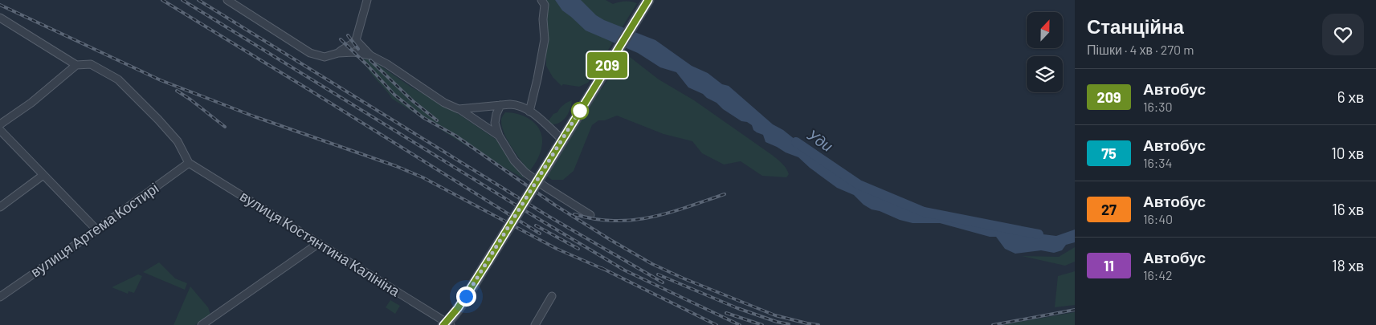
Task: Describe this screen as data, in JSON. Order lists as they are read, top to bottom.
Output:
{
  "streets": {
    "street": ["вулиця Артема Костирі", "вулиця Костянтина Калініна"]
  },
  "crossings": [
    ["вулиця Артема Костирі", "вулиця Костянтина Калініна"]
  ],
  "water": ["Уди"],
  "lines": ["bus line 209"],
  "north": "top",
  "page": {
    "on_map": "209",
    "heading": ["Станційна", "Пішки · 4 хв · 270 m"],
    "list": [
      {
        "mark": "209",
        "name": "Автобус",
        "note": "16:30",
        "value": "6 хв"
      },
      {
        "mark": "75",
        "name": "Автобус",
        "note": "16:34",
        "value": "10 хв"
      },
      {
        "mark": "27",
        "name": "Автобус",
        "note": "16:40",
        "value": "16 хв"
      },
      {
        "mark": "11",
        "name": "Автобус",
        "note": "16:42",
        "value": "18 хв"
      }
    ]
  }
}
